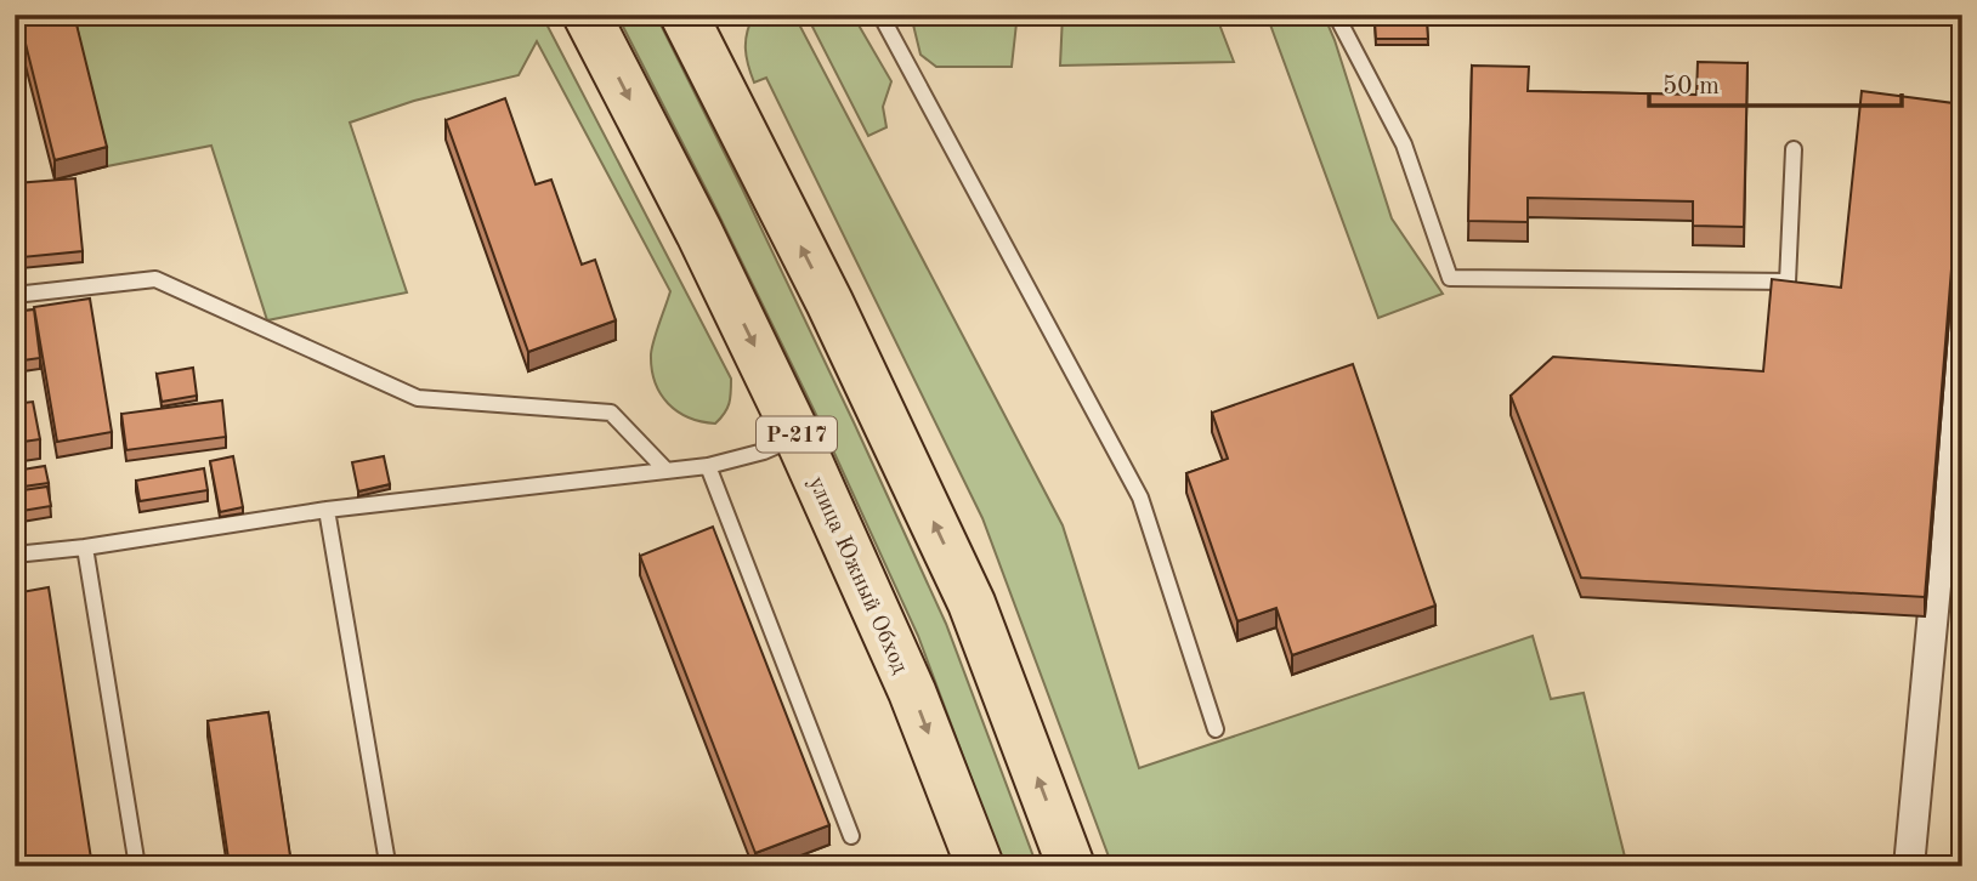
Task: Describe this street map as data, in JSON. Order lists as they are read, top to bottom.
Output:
{
  "streets": {
    "main road": ["Р-217", "улица Южный Обход"]
  },
  "scale_bar": "50 m"
}
